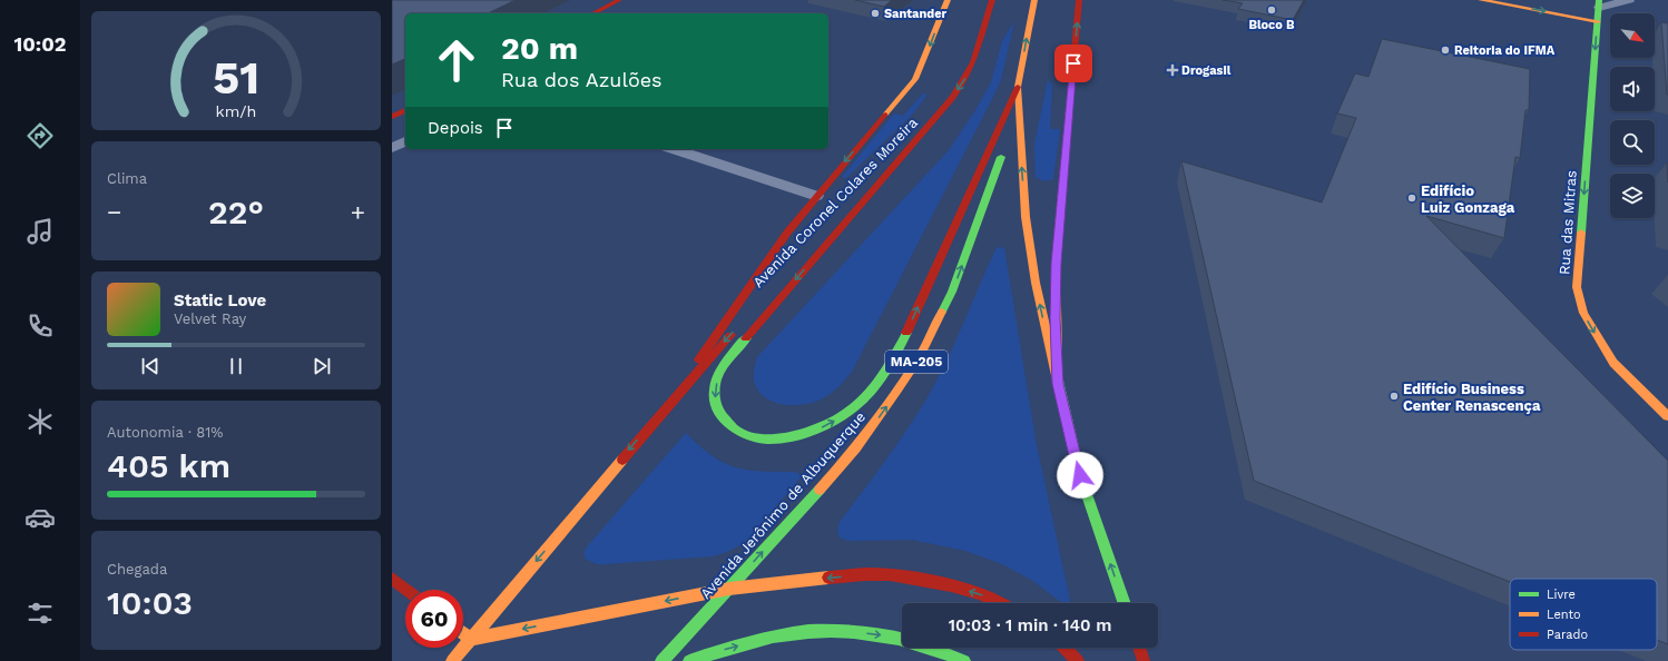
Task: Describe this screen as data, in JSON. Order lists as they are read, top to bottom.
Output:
{
  "streets": {
    "main road": [
      "Avenida Coronel Colares Moreira",
      "Rua das Mitras",
      "MA-205",
      "Avenida Jerônimo de Albuquerque"
    ]
  },
  "one_way": ["Rua das Mitras", "Avenida Jerônimo de Albuquerque"],
  "places": {
    "other": [
      "Bloco B",
      "Santander",
      "Reitoria do IFMA",
      "Edifício Luiz Gonzaga",
      "Edifício Business Center Renascença"
    ],
    "health": ["Drogasil"]
  },
  "legend": ["Livre", "Lento", "Parado"],
  "north": "bottom right",
  "page": {
    "tabs": "10:02",
    "turn": ["20 m", "Rua dos Azulões"],
    "then": "Depois",
    "tile": [
      "Clima",
      ["Autonomia · 81%", "405 km"],
      ["Chegada", "10:03"]
    ],
    "heat": ["−", "22°", "+"],
    "song": ["Static Love", "Velvet Ray"],
    "limit": "60",
    "trip": "10:03 · 1 min · 140 m",
    "gauge": ["51", "km/h"]
  }
}
